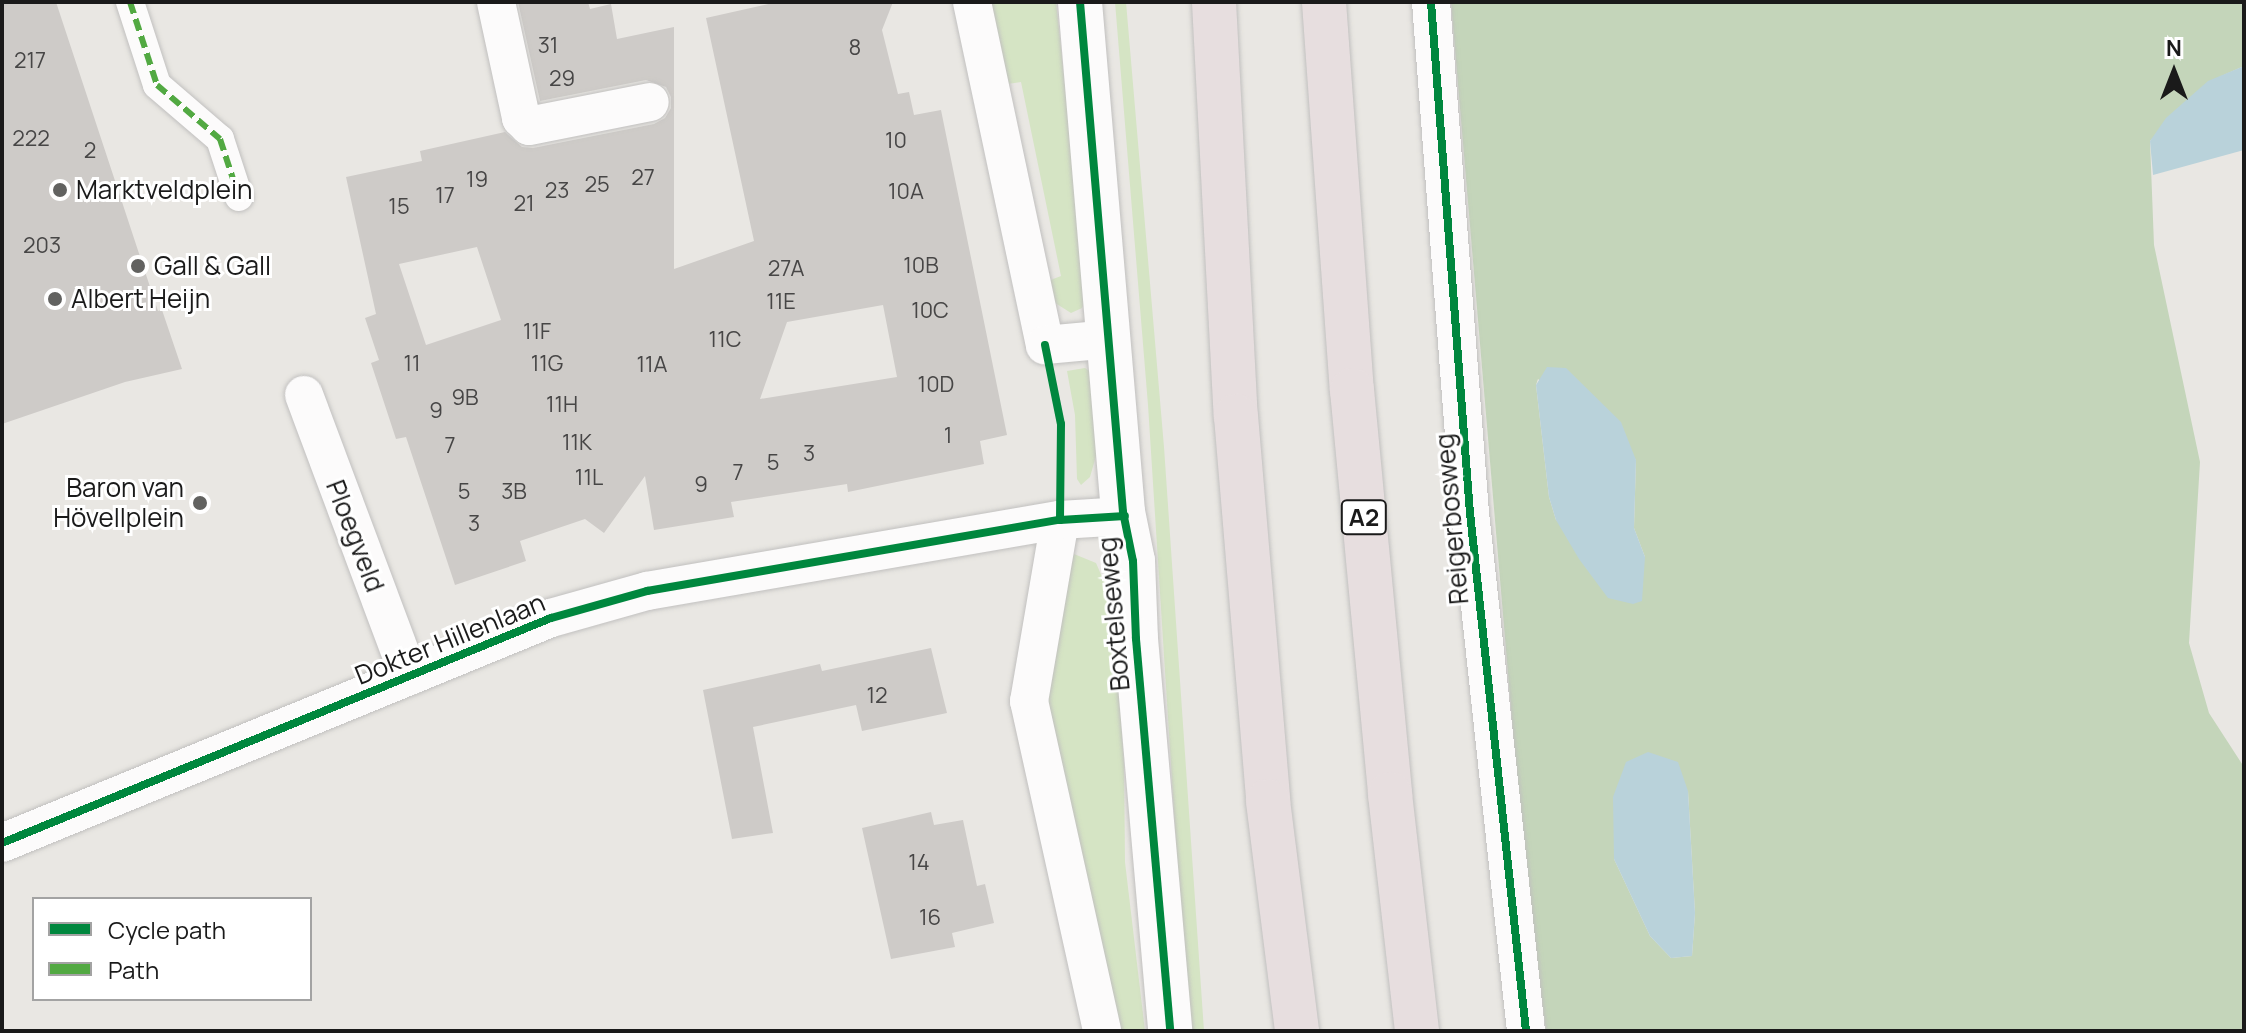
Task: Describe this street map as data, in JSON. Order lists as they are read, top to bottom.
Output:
{
  "streets": {
    "highway": ["A2"],
    "street": [
      "Reigerbosweg",
      "Ploegveld",
      "Boxtelseweg",
      "Dokter Hillenlaan"
    ]
  },
  "crossings": [
    ["Ploegveld", "Dokter Hillenlaan"],
    ["Boxtelseweg", "Dokter Hillenlaan"]
  ],
  "places": [
    "Marktveldplein",
    "Gall & Gall",
    "Albert Heijn",
    "Baron van Hövellplein"
  ],
  "house_numbers": [
    "31",
    "8",
    "217",
    "29",
    "222",
    "10",
    "2",
    "27",
    "19",
    "25",
    "23",
    "10A",
    "17",
    "21",
    "15",
    "203",
    "10B",
    "27A",
    "11E",
    "10C",
    "11F",
    "11C",
    "11",
    "11G",
    "11A",
    "10D",
    "9B",
    "11H",
    "9",
    "1",
    "11K",
    "7",
    "3",
    "5",
    "7",
    "11L",
    "9",
    "5",
    "3B",
    "3",
    "12",
    "14",
    "16"
  ],
  "legend": ["Cycle path", "Path"],
  "north": "top"
}
